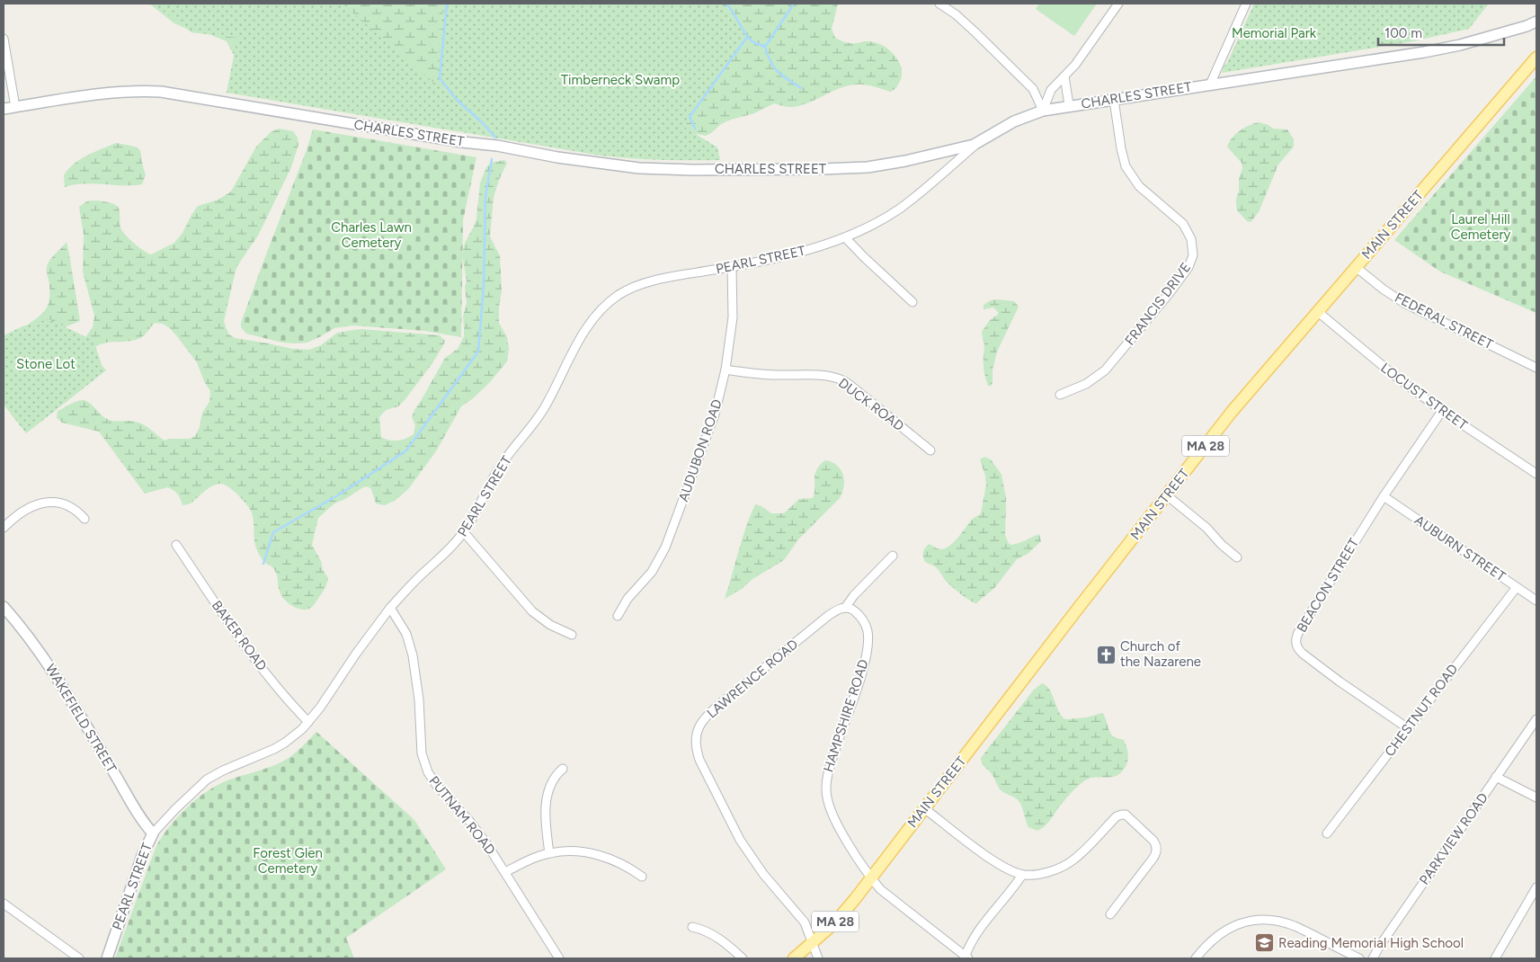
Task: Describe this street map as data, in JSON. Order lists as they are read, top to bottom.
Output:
{
  "streets": {
    "main road": ["MAIN STREET", "MA 28"],
    "street": [
      "CHARLES STREET",
      "PEARL STREET",
      "FRANCIS DRIVE",
      "FEDERAL STREET",
      "LOCUST STREET",
      "DUCK ROAD",
      "AUDUBON ROAD",
      "AUBURN STREET",
      "BEACON STREET",
      "BAKER ROAD",
      "LAWRENCE ROAD",
      "CHESTNUT ROAD",
      "HAMPSHIRE ROAD",
      "WAKEFIELD STREET",
      "PUTNAM ROAD",
      "PARKVIEW ROAD"
    ]
  },
  "crossings": [
    ["CHARLES STREET", "PEARL STREET"],
    ["CHARLES STREET", "FRANCIS DRIVE"],
    ["MAIN STREET", "FEDERAL STREET"],
    ["MAIN STREET", "LOCUST STREET"],
    ["MAIN STREET", "LAWRENCE ROAD"],
    ["MAIN STREET", "HAMPSHIRE ROAD"],
    ["PEARL STREET", "AUDUBON ROAD"],
    ["PEARL STREET", "BAKER ROAD"],
    ["PEARL STREET", "WAKEFIELD STREET"],
    ["PEARL STREET", "PUTNAM ROAD"],
    ["LOCUST STREET", "BEACON STREET"],
    ["DUCK ROAD", "AUDUBON ROAD"],
    ["AUBURN STREET", "BEACON STREET"],
    ["AUBURN STREET", "CHESTNUT ROAD"],
    ["BEACON STREET", "CHESTNUT ROAD"],
    ["LAWRENCE ROAD", "HAMPSHIRE ROAD"]
  ],
  "parks": [
    "Memorial Park",
    "Timberneck Swamp",
    "Laurel Hill Cemetery",
    "Charles Lawn Cemetery",
    "Stone Lot",
    "Forest Glen Cemetery"
  ],
  "places": {
    "church": ["Church of the Nazarene"],
    "school or university": ["Reading Memorial High School"]
  },
  "scale_bar": "100 m"
}
